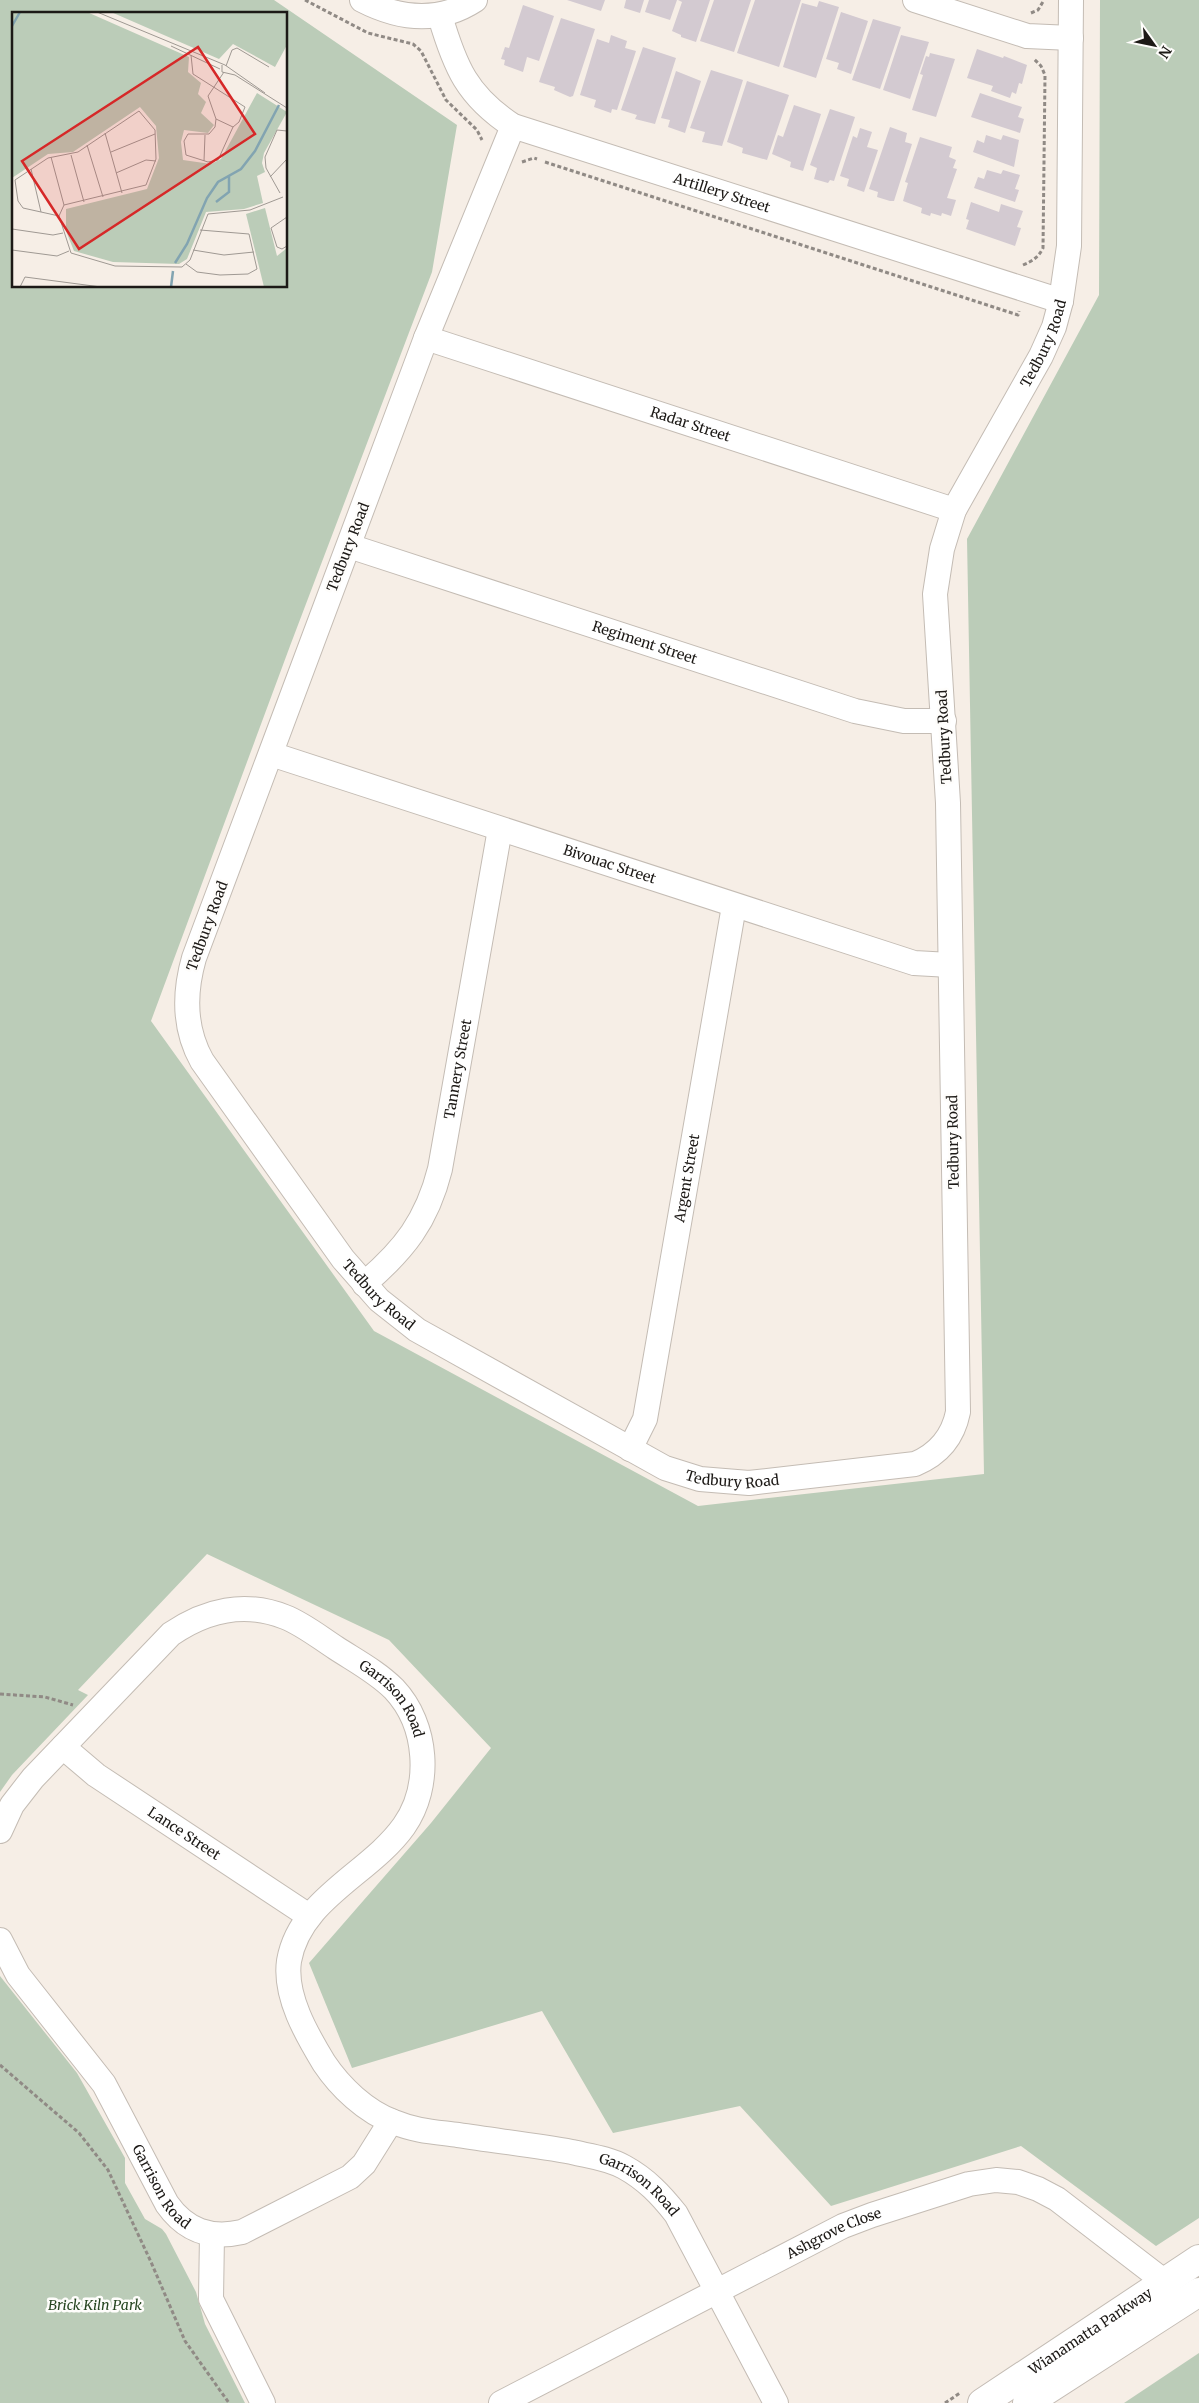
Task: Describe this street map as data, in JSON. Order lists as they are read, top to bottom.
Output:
{
  "streets": {
    "street": [
      "Artillery Street",
      "Tedbury Road",
      "Radar Street",
      "Regiment Street",
      "Bivouac Street",
      "Tannery Street",
      "Argent Street",
      "Garrison Road",
      "Lance Street",
      "Ashgrove Close",
      "Wianamatta Parkway"
    ]
  },
  "crossings": [
    ["Artillery Street", "Tedbury Road"],
    ["Tedbury Road", "Radar Street"],
    ["Tedbury Road", "Regiment Street"],
    ["Tedbury Road", "Bivouac Street"],
    ["Tedbury Road", "Tannery Street"],
    ["Tedbury Road", "Argent Street"],
    ["Bivouac Street", "Tannery Street"],
    ["Bivouac Street", "Argent Street"],
    ["Garrison Road", "Lance Street"],
    ["Garrison Road", "Ashgrove Close"],
    ["Ashgrove Close", "Wianamatta Parkway"]
  ],
  "parks": ["Brick Kiln Park"],
  "north": "bottom right"
}
